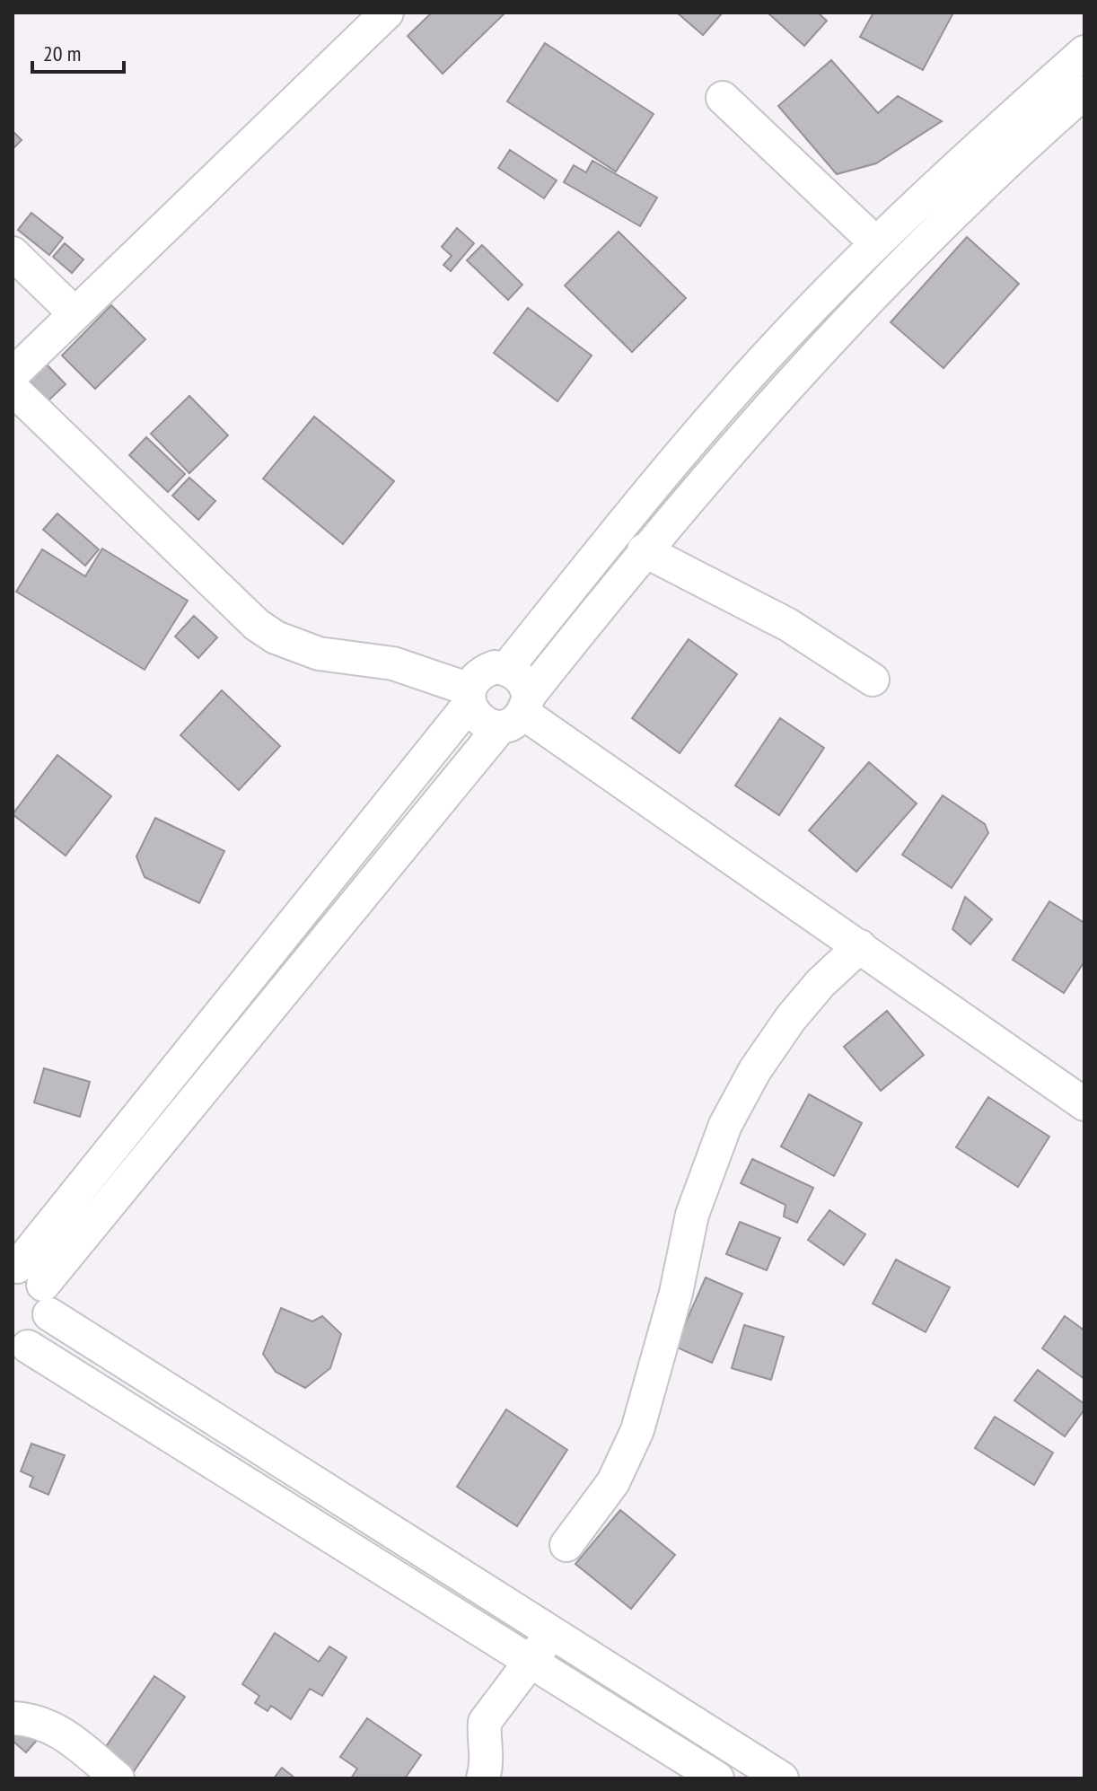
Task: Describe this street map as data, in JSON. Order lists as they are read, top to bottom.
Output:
{
  "scale_bar": "20 m"
}
